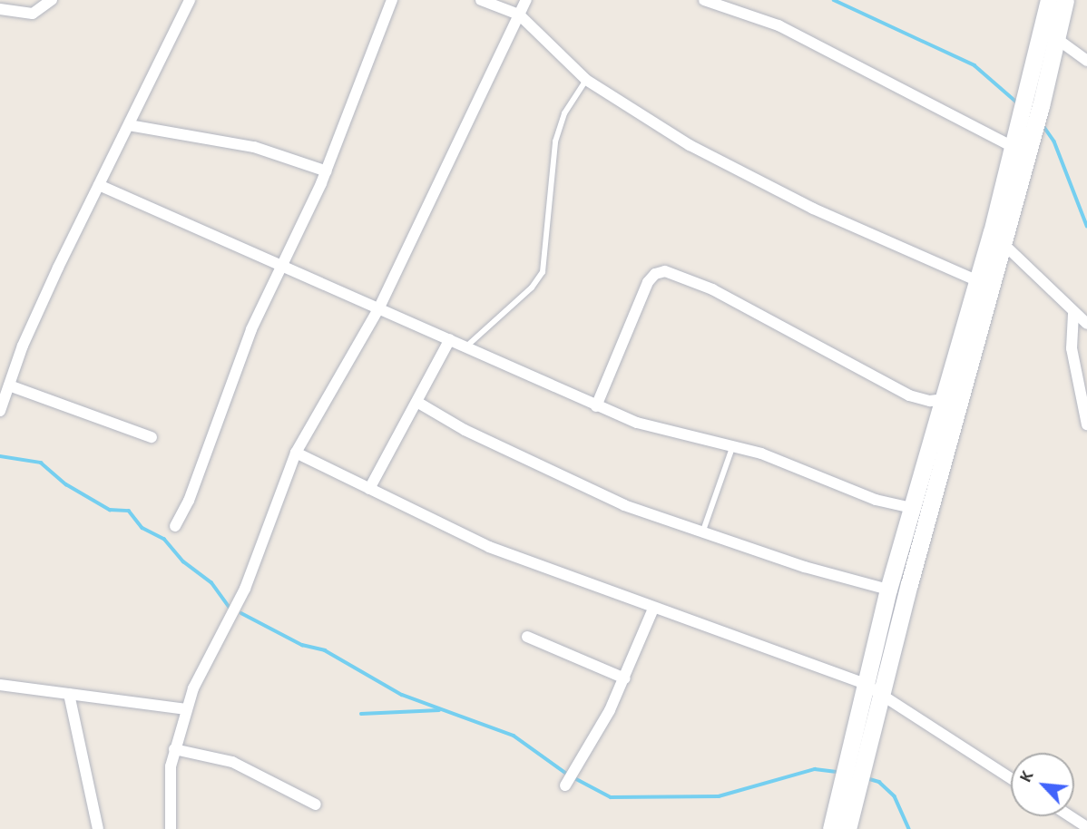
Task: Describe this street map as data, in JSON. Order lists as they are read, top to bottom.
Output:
{
  "north": "top left"
}
